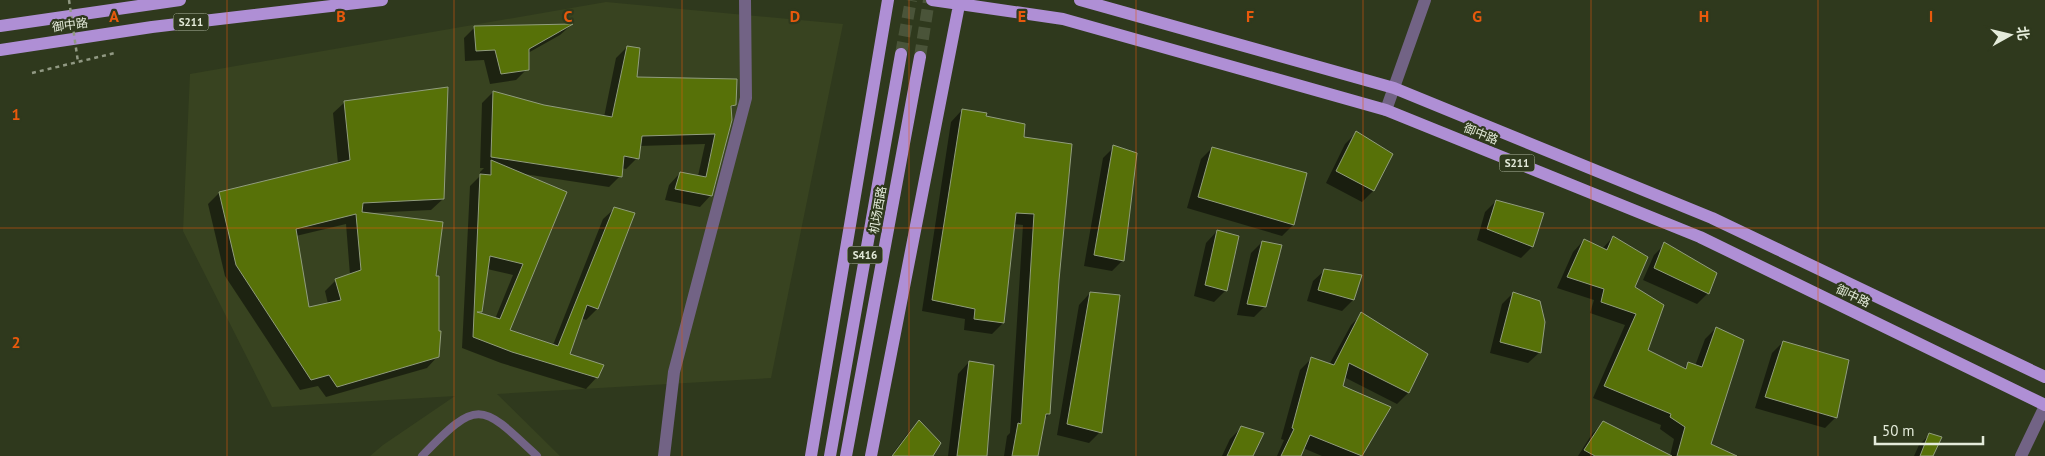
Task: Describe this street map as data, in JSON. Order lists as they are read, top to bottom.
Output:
{
  "streets": {
    "main road": [
      "S211",
      "御中路",
      "机场西路",
      "S416"
    ]
  },
  "scale_bar": "50 m",
  "north": "right",
  "grid": {
    "columns": [
      "A",
      "B",
      "C",
      "D",
      "E",
      "F",
      "G",
      "H",
      "I"
    ],
    "rows": ["1", "2"]
  }
}
